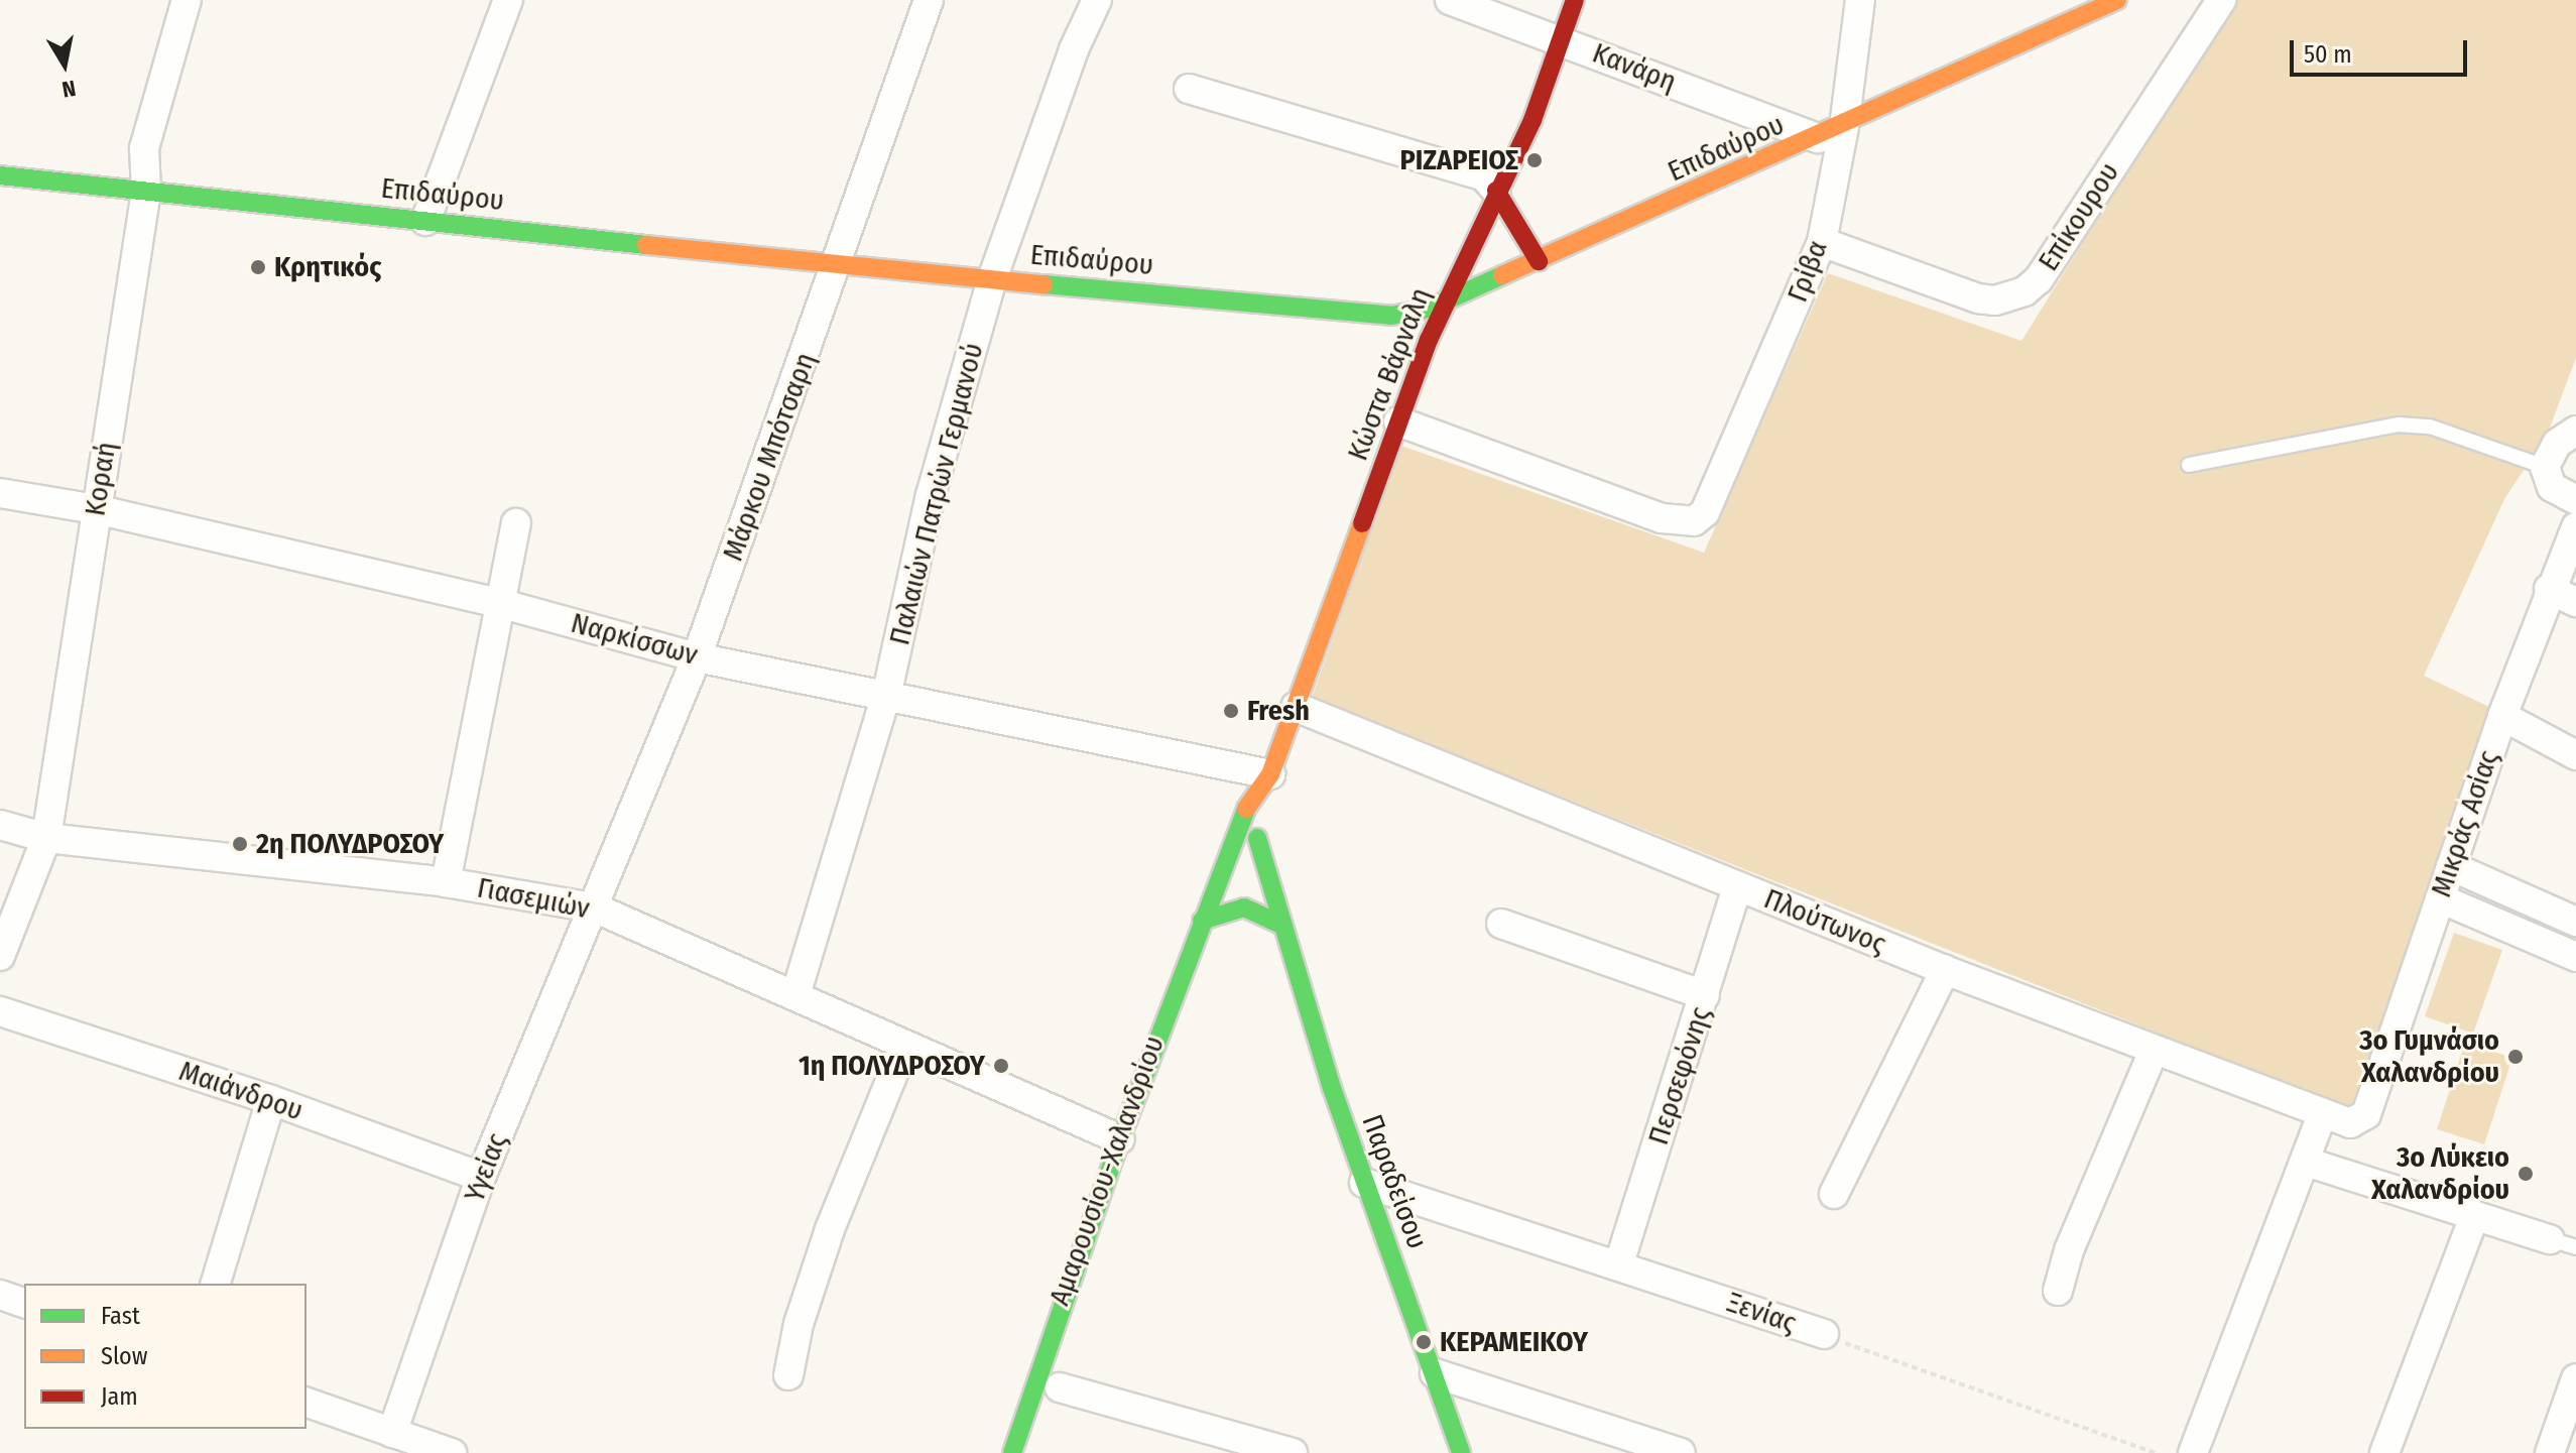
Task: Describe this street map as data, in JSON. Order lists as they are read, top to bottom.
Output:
{
  "streets": {
    "street": [
      "Κανάρη",
      "Επιδαύρου",
      "Επίκουρου",
      "Γρίβα",
      "Κώστα Βάρναλη",
      "Μάρκου Μπότσαρη",
      "Κοραή",
      "Παλαιών Πατρών Γερμανού",
      "Ναρκίσσων",
      "Μικράς Ασίας",
      "Γιασεμιών",
      "Πλούτωνος",
      "Περσεφόνης",
      "Μαιάνδρου",
      "Υγείας",
      "Αμαρουσίου-Χαλανδρίου",
      "Παραδείσου",
      "Ξενίας"
    ]
  },
  "crossings": [
    ["Κανάρη", "Επιδαύρου"],
    ["Κανάρη", "Κώστα Βάρναλη"],
    ["Επιδαύρου", "Γρίβα"],
    ["Επιδαύρου", "Κώστα Βάρναλη"],
    ["Επιδαύρου", "Μάρκου Μπότσαρη"],
    ["Επιδαύρου", "Κοραή"],
    ["Επιδαύρου", "Παλαιών Πατρών Γερμανού"],
    ["Επίκουρου", "Γρίβα"],
    ["Γρίβα", "Κώστα Βάρναλη"],
    ["Κώστα Βάρναλη", "Ναρκίσσων"],
    ["Κώστα Βάρναλη", "Πλούτωνος"],
    ["Κώστα Βάρναλη", "Αμαρουσίου-Χαλανδρίου"],
    ["Κώστα Βάρναλη", "Παραδείσου"],
    ["Μάρκου Μπότσαρη", "Ναρκίσσων"],
    ["Μάρκου Μπότσαρη", "Γιασεμιών"],
    ["Μάρκου Μπότσαρη", "Υγείας"],
    ["Κοραή", "Ναρκίσσων"],
    ["Κοραή", "Γιασεμιών"],
    ["Παλαιών Πατρών Γερμανού", "Ναρκίσσων"],
    ["Παλαιών Πατρών Γερμανού", "Γιασεμιών"],
    ["Μικράς Ασίας", "Πλούτωνος"],
    ["Γιασεμιών", "Υγείας"],
    ["Γιασεμιών", "Αμαρουσίου-Χαλανδρίου"],
    ["Πλούτωνος", "Περσεφόνης"],
    ["Περσεφόνης", "Ξενίας"],
    ["Μαιάνδρου", "Υγείας"],
    ["Παραδείσου", "Ξενίας"]
  ],
  "places": [
    "ΡΙΖΑΡΕΙΟΣ",
    "Κρητικός",
    "Fresh",
    "2η ΠΟΛΥΔΡΟΣΟΥ",
    "3ο Γυμνάσιο Χαλανδρίου",
    "1η ΠΟΛΥΔΡΟΣΟΥ",
    "3ο Λύκειο Χαλανδρίου",
    "ΚΕΡΑΜΕΙΚΟΥ"
  ],
  "legend": ["Fast", "Slow", "Jam"],
  "scale_bar": "50 m",
  "north": "bottom"
}
